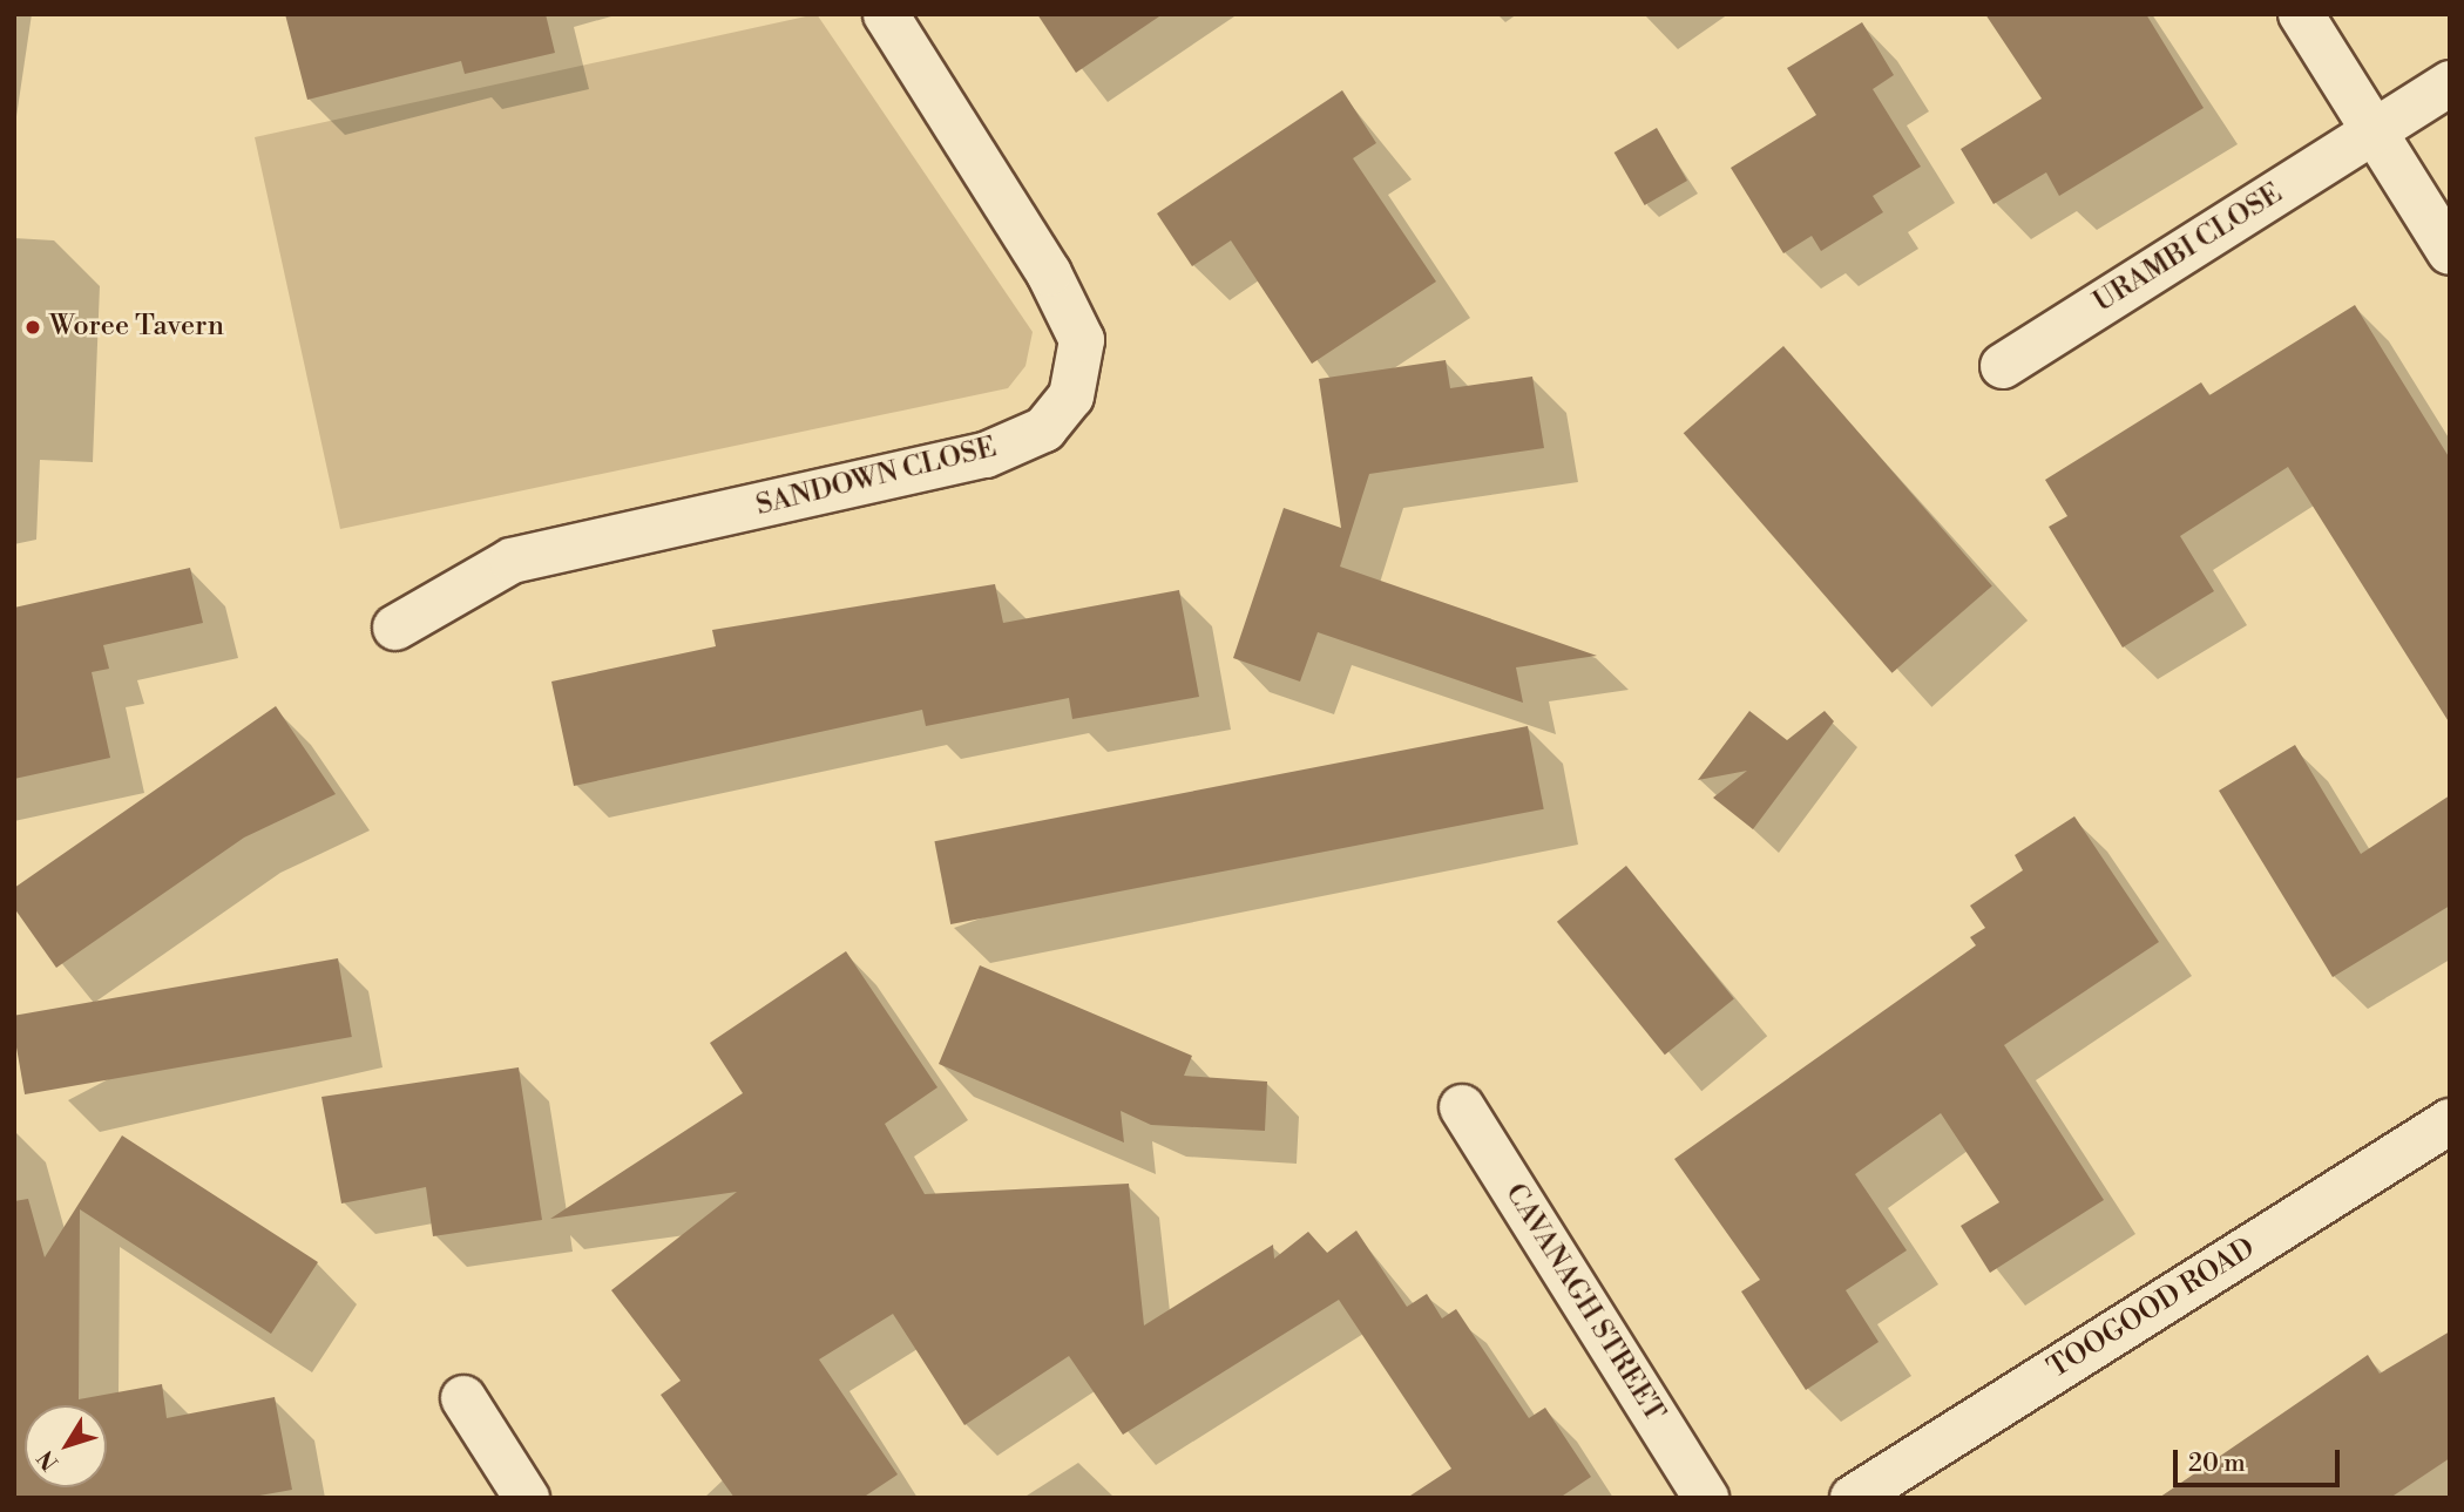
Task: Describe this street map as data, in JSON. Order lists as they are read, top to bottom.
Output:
{
  "streets": {
    "street": [
      "URAMBI CLOSE",
      "SANDOWN CLOSE",
      "CAVANAGH STREET",
      "TOOGOOD ROAD"
    ]
  },
  "places": ["Woree Tavern"],
  "scale_bar": "20 m",
  "north": "bottom left"
}
